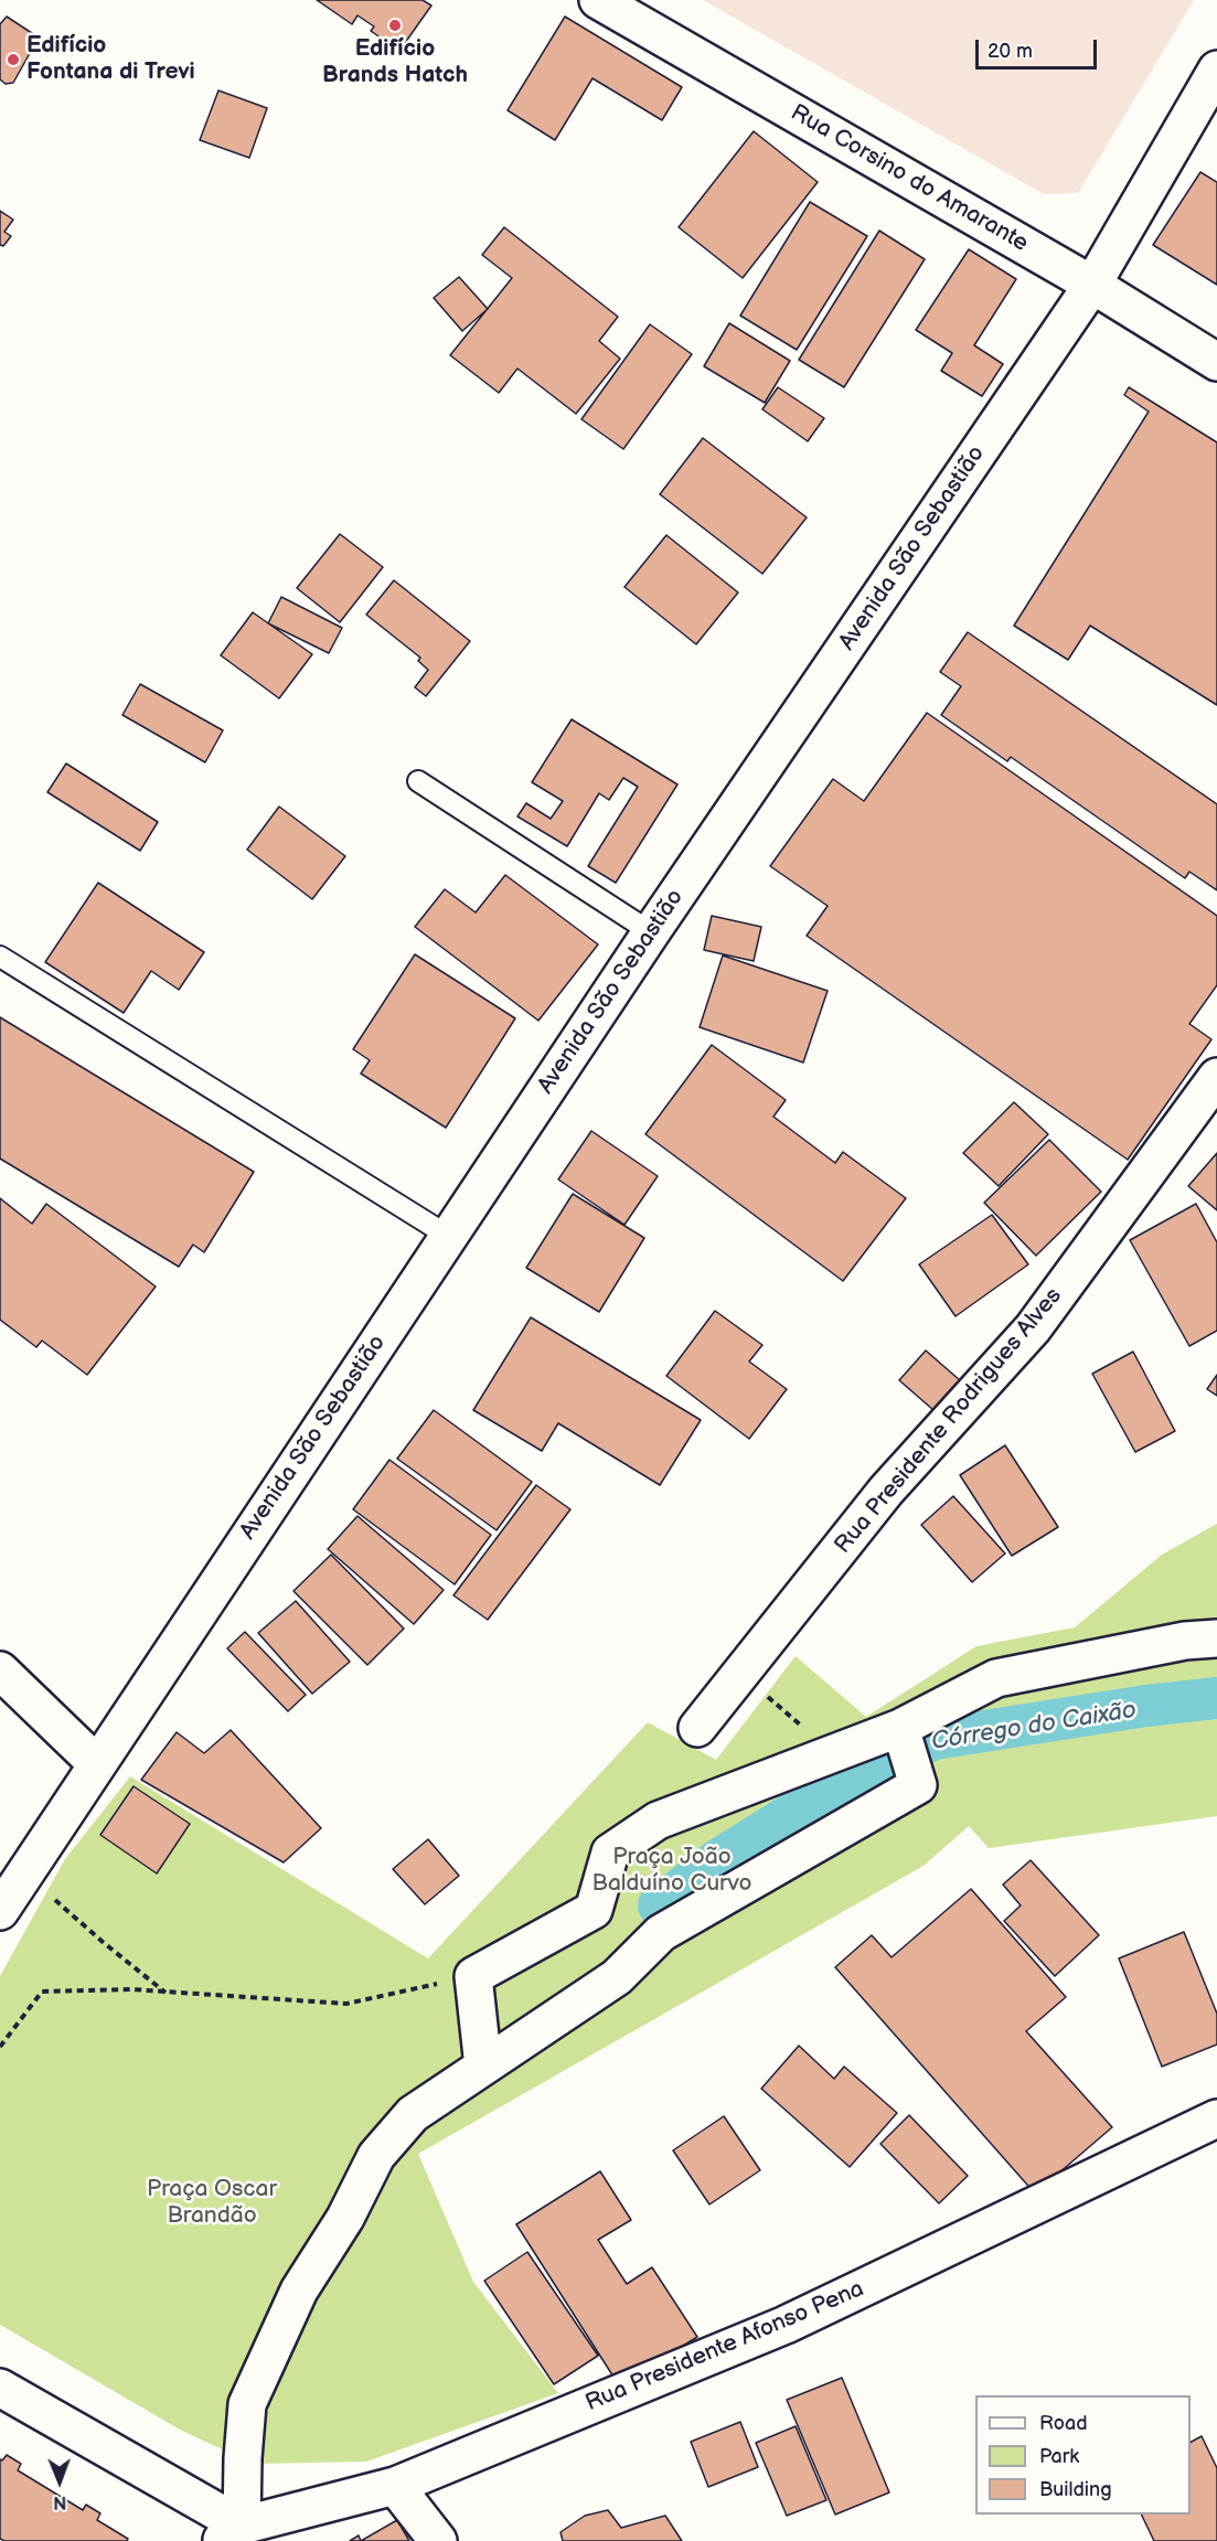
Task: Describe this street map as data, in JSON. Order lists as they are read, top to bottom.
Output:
{
  "streets": {
    "street": [
      "Rua Corsino do Amarante",
      "Avenida São Sebastião",
      "Rua Presidente Rodrigues Alves",
      "Rua Presidente Afonso Pena"
    ]
  },
  "crossings": [
    ["Rua Corsino do Amarante", "Avenida São Sebastião"]
  ],
  "water": ["Córrego do Caixão"],
  "parks": ["Praça João Balduíno Curvo", "Praça Oscar Brandão"],
  "places": ["Edifício Brands Hatch", "Edifício Fontana di Trevi"],
  "legend": ["Road", "Park", "Building"],
  "scale_bar": "20 m",
  "north": "bottom"
}
